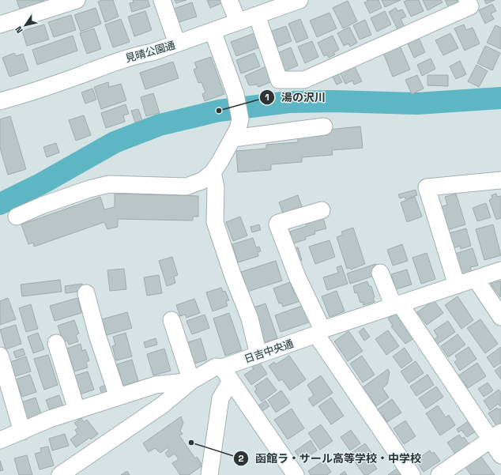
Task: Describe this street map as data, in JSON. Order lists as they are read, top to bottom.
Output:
{
  "streets": {
    "street": ["見晴公園通", "日吉中央通"]
  },
  "places": ["湯の沢川", "函館ラ・サール高等学校・中学校"],
  "north": "bottom left"
}
